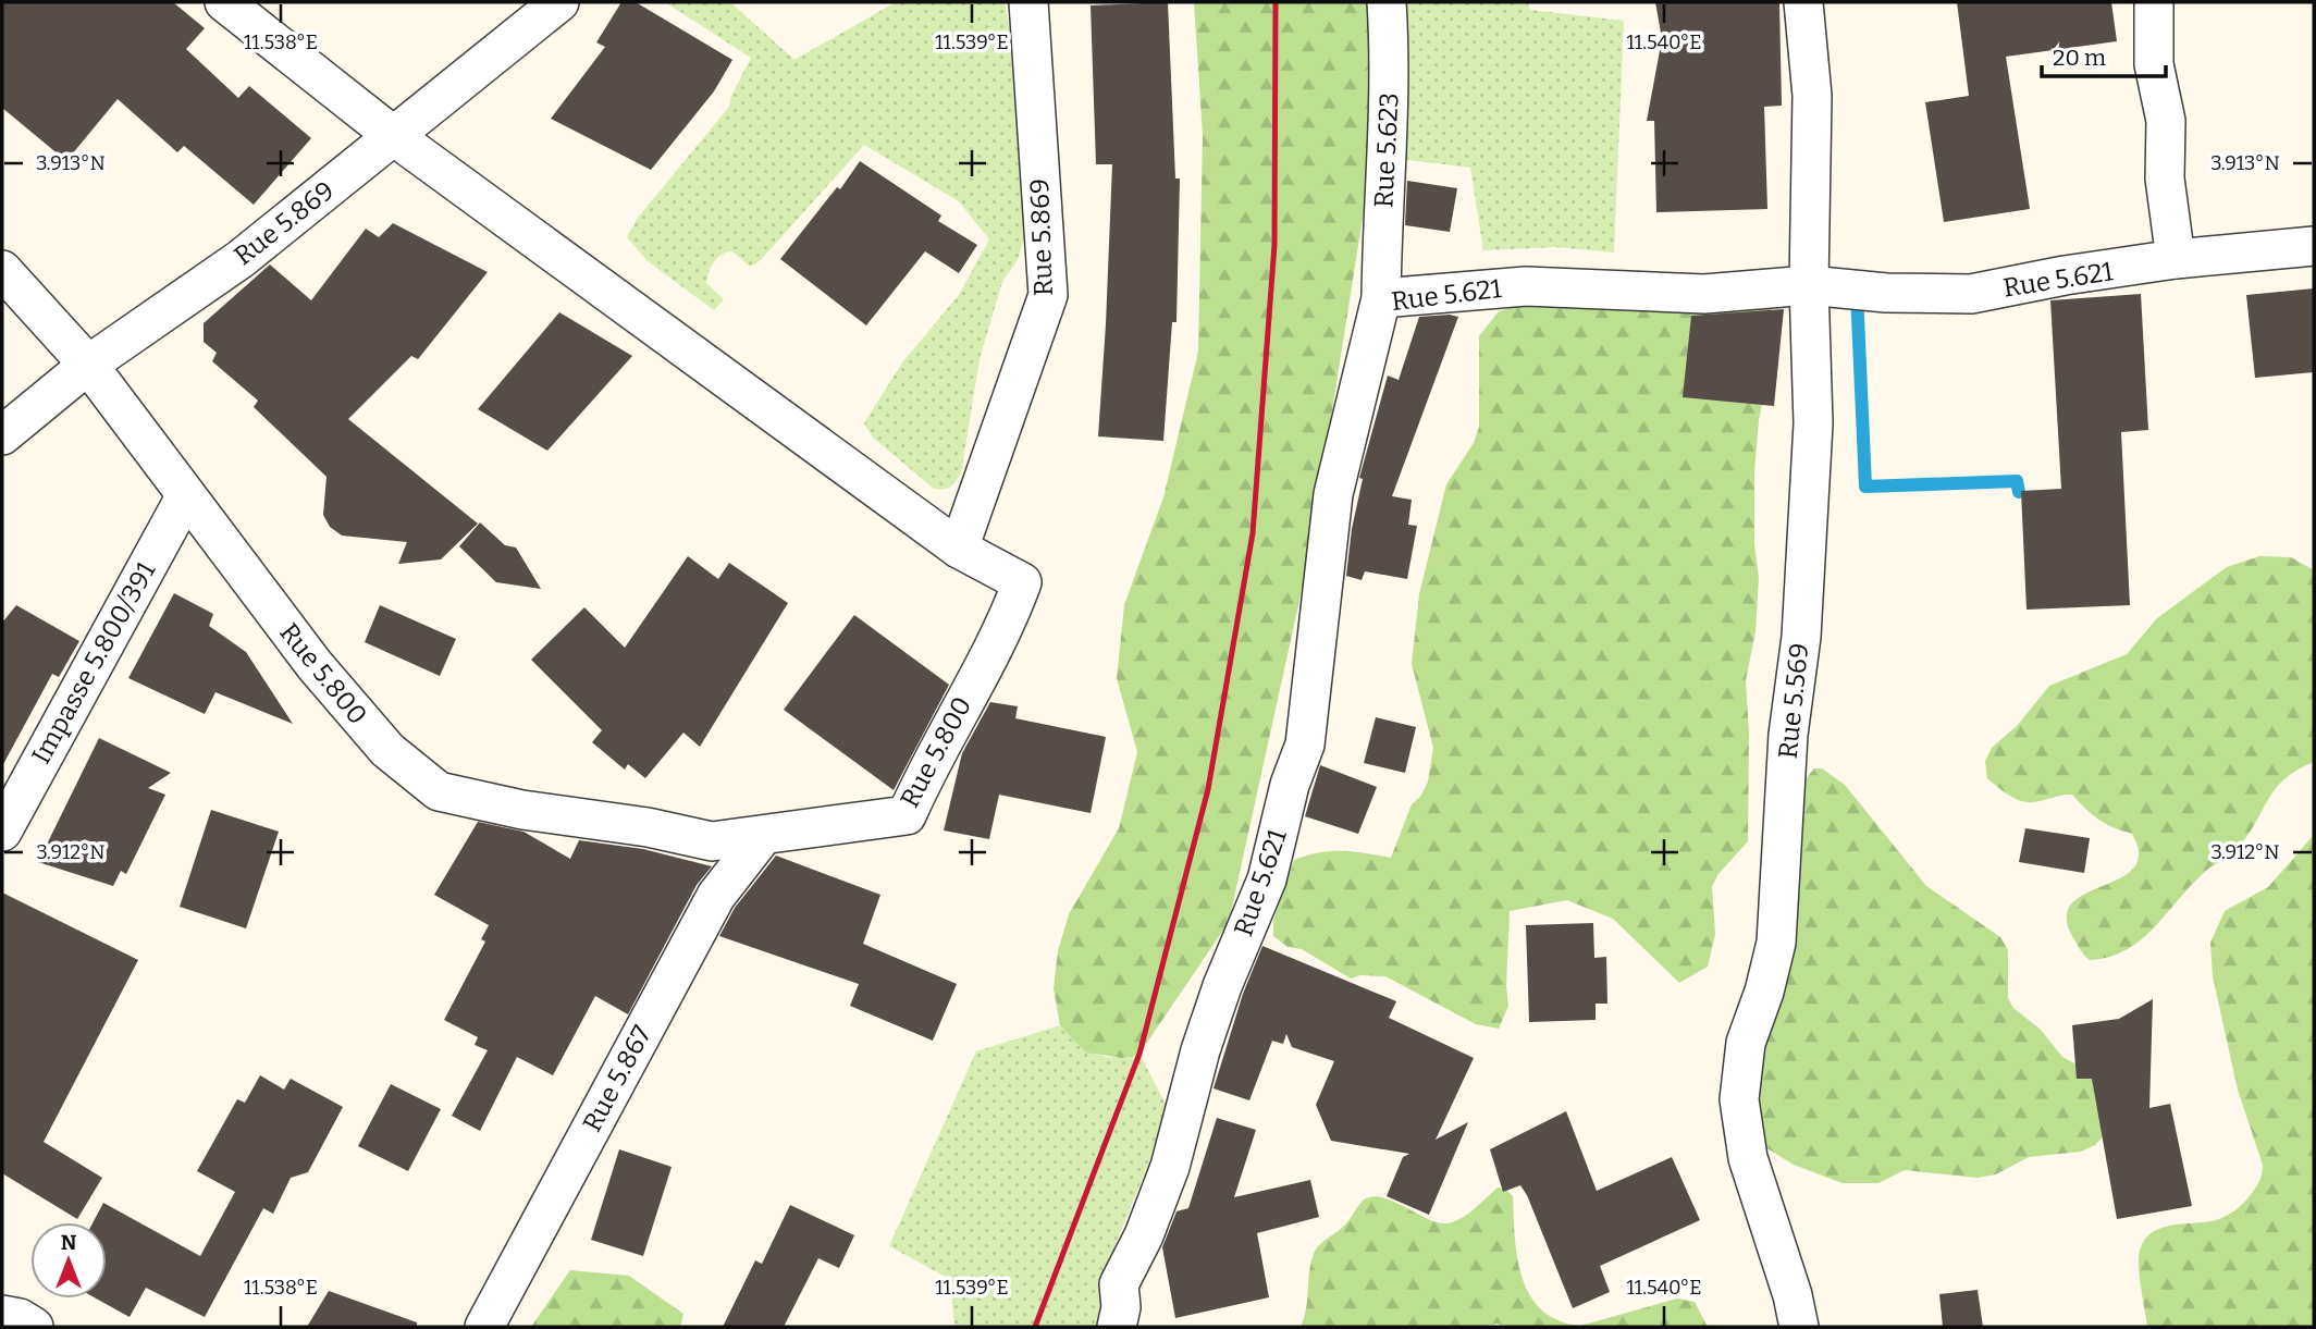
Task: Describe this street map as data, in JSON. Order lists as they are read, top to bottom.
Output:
{
  "streets": {
    "street": [
      "Rue 5.623",
      "Rue 5.869",
      "Rue 5.621",
      "Impasse 5.800/391",
      "Rue 5.800",
      "Rue 5.569",
      "Rue 5.867"
    ]
  },
  "crossings": [
    ["Rue 5.623", "Rue 5.621"],
    ["Rue 5.869", "Rue 5.800"],
    ["Rue 5.621", "Rue 5.569"],
    ["Impasse 5.800/391", "Rue 5.800"],
    ["Rue 5.800", "Rue 5.867"]
  ],
  "scale_bar": "20 m",
  "north": "top",
  "coordinates": [
    "11.538°E",
    "11.539°E",
    "11.540°E",
    "3.913°N",
    "3.912°N"
  ]
}
